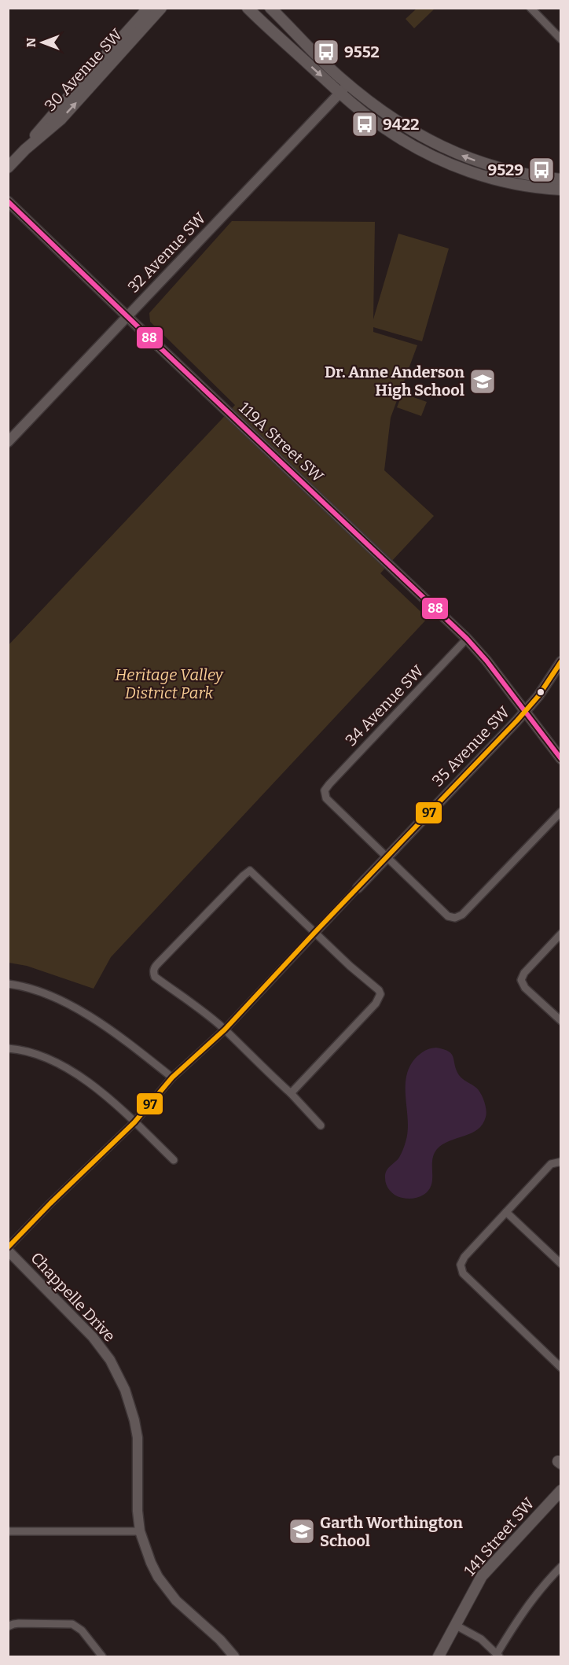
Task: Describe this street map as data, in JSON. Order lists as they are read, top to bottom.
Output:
{
  "streets": {
    "main road": ["30 Avenue SW", "141 Street SW"],
    "street": [
      "32 Avenue SW",
      "119A Street SW",
      "34 Avenue SW",
      "35 Avenue SW",
      "Chappelle Drive"
    ]
  },
  "crossings": [
    ["32 Avenue SW", "119A Street SW"],
    ["119A Street SW", "34 Avenue SW"],
    ["119A Street SW", "35 Avenue SW"],
    ["34 Avenue SW", "35 Avenue SW"]
  ],
  "parks": ["Heritage Valley District Park"],
  "places": {
    "bus stop": ["9552", "9422", "9529"],
    "school or university": ["Dr. Anne Anderson High School", "Garth Worthington School"]
  },
  "lines": ["transit line 88", "transit line 97"],
  "north": "left"
}
